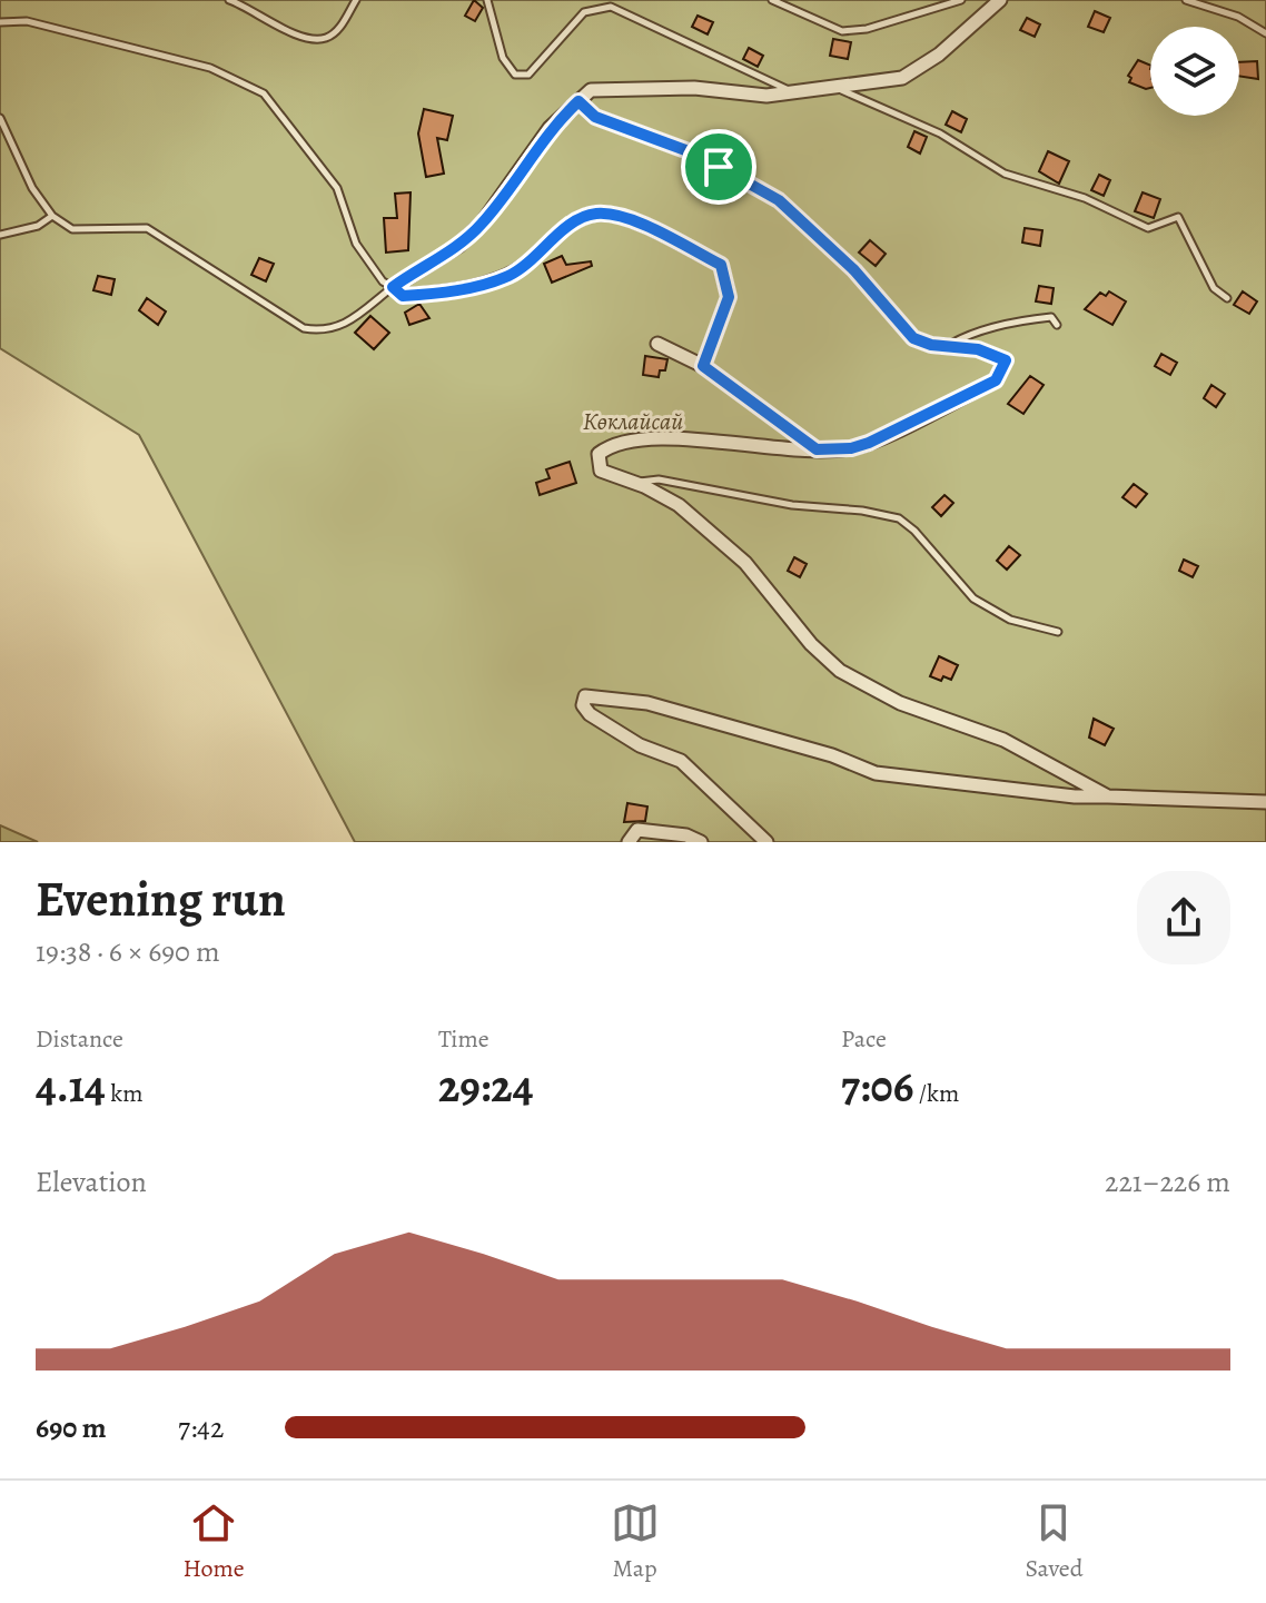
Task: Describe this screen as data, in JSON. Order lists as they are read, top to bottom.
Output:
{
  "parks": ["Көклайсай"],
  "page": {
    "heading": ["Evening run", "19:38 · 6 × 690 m"],
    "stats": [
      ["Distance", "4.14 km"],
      ["Time", "29:24"],
      ["Pace", "7:06 /km"]
    ],
    "chart": ["Elevation", "221–226 m"],
    "list": [
      {
        "name": "690 m",
        "note": "7:42"
      }
    ],
    "tabs": ["Home", "Map", "Saved"]
  }
}
